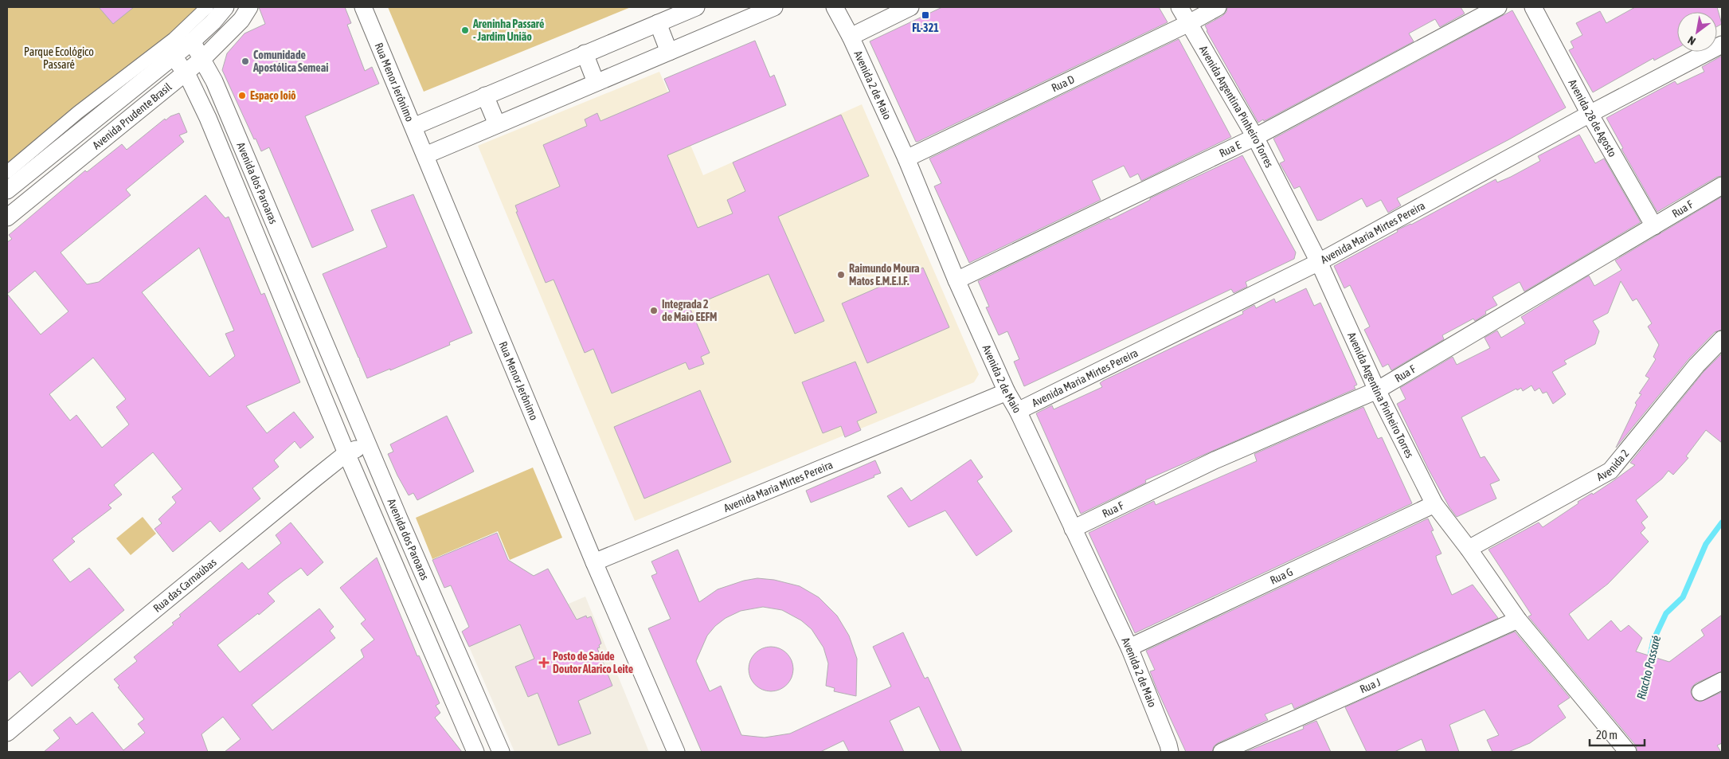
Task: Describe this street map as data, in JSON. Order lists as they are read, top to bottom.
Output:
{
  "streets": {
    "street": [
      "Rua Menor Jerônimo",
      "Rua D",
      "Avenida 2 de Maio",
      "Avenida Argentina Pinheiro Torres",
      "Avenida Prudente Brasil",
      "Avenida 28 de Agosto",
      "Rua E",
      "Avenida dos Paroaras",
      "Rua F",
      "Avenida Maria Mirtes Pereira",
      "Avenida 2",
      "Rua G",
      "Rua das Carnaúbas",
      "Rua J"
    ]
  },
  "crossings": [
    ["Rua Menor Jerônimo", "Avenida Maria Mirtes Pereira"],
    ["Rua D", "Avenida 2 de Maio"],
    ["Rua D", "Avenida Argentina Pinheiro Torres"],
    ["Avenida 2 de Maio", "Rua E"],
    ["Avenida 2 de Maio", "Rua F"],
    ["Avenida 2 de Maio", "Avenida Maria Mirtes Pereira"],
    ["Avenida 2 de Maio", "Rua G"],
    ["Avenida Argentina Pinheiro Torres", "Rua E"],
    ["Avenida Argentina Pinheiro Torres", "Rua F"],
    ["Avenida Argentina Pinheiro Torres", "Avenida Maria Mirtes Pereira"],
    ["Avenida Argentina Pinheiro Torres", "Avenida 2"],
    ["Avenida Argentina Pinheiro Torres", "Rua G"],
    ["Avenida Argentina Pinheiro Torres", "Rua J"],
    ["Avenida Prudente Brasil", "Avenida dos Paroaras"],
    ["Avenida 28 de Agosto", "Rua F"],
    ["Avenida 28 de Agosto", "Avenida Maria Mirtes Pereira"],
    ["Avenida dos Paroaras", "Rua das Carnaúbas"]
  ],
  "water": ["Riacho Passaré"],
  "parks": ["Parque Ecológico Passaré"],
  "places": {
    "transit": ["FL-321"],
    "other": [
      "Areninha Passaré - Jardim União",
      "Comunidade Apostólica Semeai",
      "Espaço Ioiô",
      "Raimundo Moura Matos E.M.E.I.F.",
      "Integrada 2 de Maio EEFM"
    ],
    "health": ["Posto de Saúde Doutor Alarico Leite"]
  },
  "scale_bar": "20 m",
  "north": "bottom left"
}
